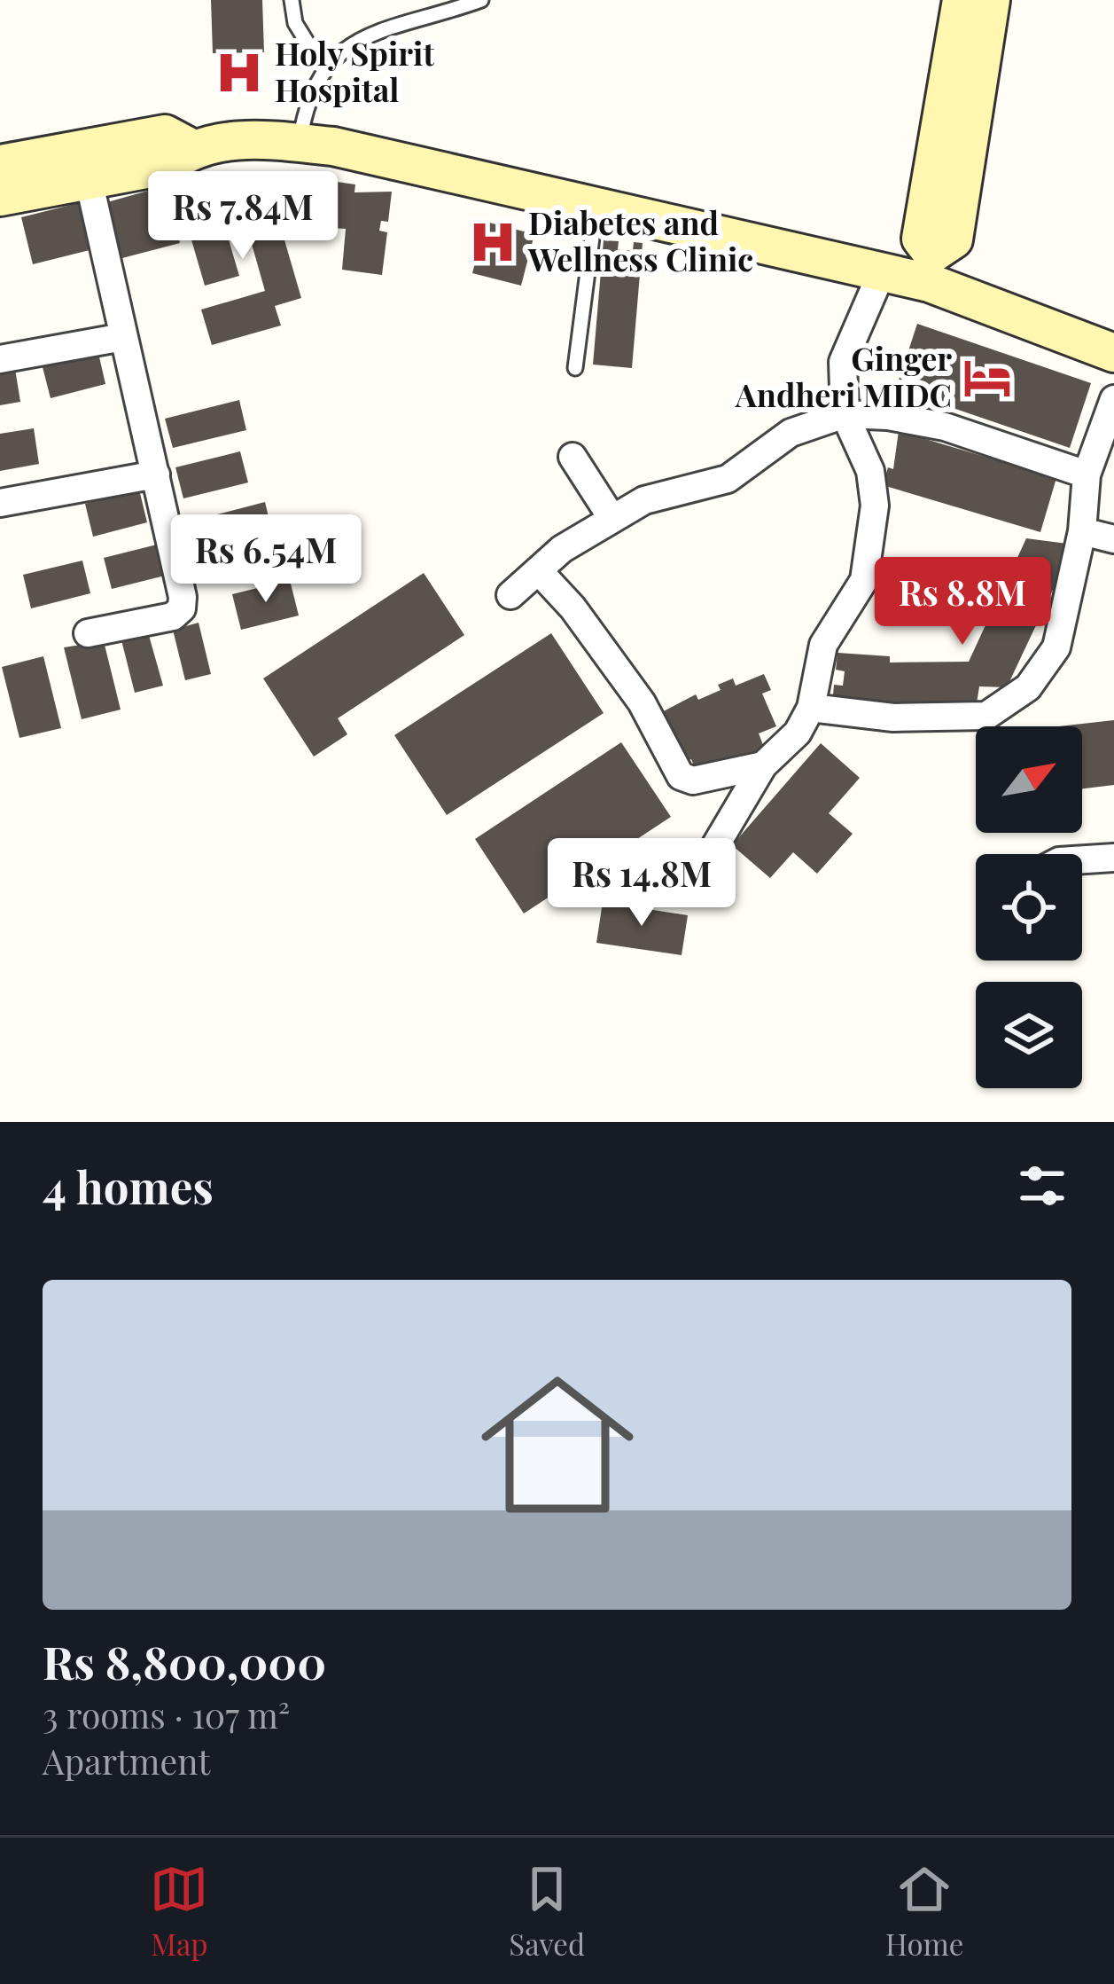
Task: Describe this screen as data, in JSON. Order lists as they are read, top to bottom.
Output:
{
  "places": {
    "hospital": ["Holy Spirit Hospital", "Diabetes and Wellness Clinic"],
    "hotel": ["Ginger Andheri MIDC"]
  },
  "north": "top right",
  "page": {
    "price": [
      "Rs 7.84M",
      "Rs 6.54M",
      "Rs 8.8M",
      "Rs 14.8M"
    ],
    "heading": "4 homes",
    "list": [
      {
        "name": "Rs 8,800,000",
        "note": "3 rooms · 107 m² · Apartment"
      }
    ],
    "tabs": ["Map", "Saved", "Home"]
  }
}
